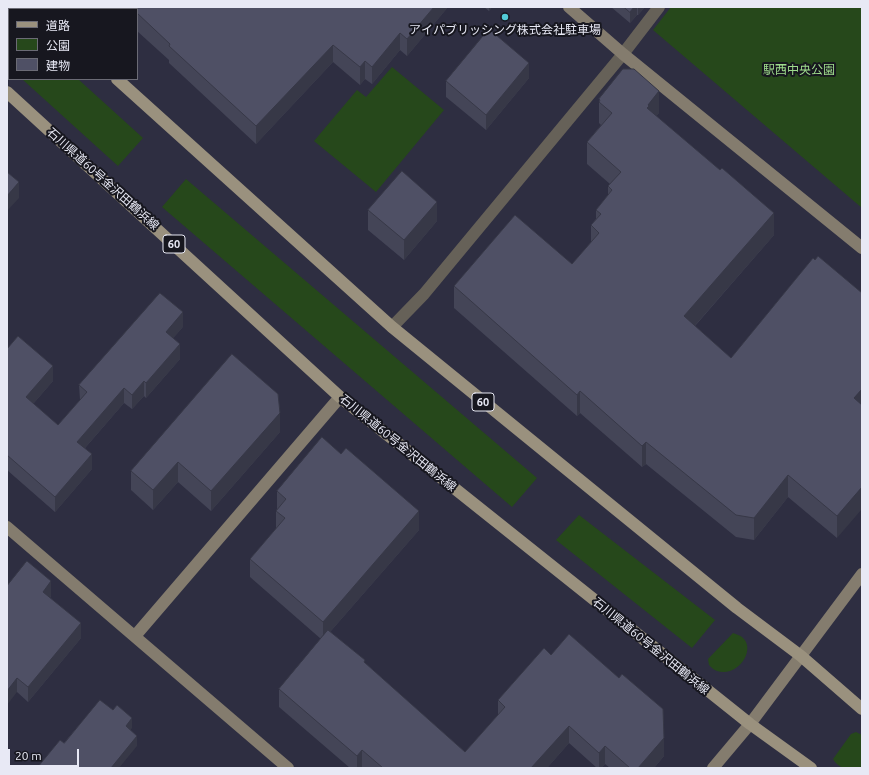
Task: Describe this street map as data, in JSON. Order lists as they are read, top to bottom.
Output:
{
  "streets": {
    "main road": ["石川県道60号金沢田鶴浜線", "60"]
  },
  "parks": ["駅西中央公園"],
  "places": ["アイパブリッシング株式会社駐車場"],
  "legend": ["道路", "公園", "建物"],
  "scale_bar": "20 m"
}
